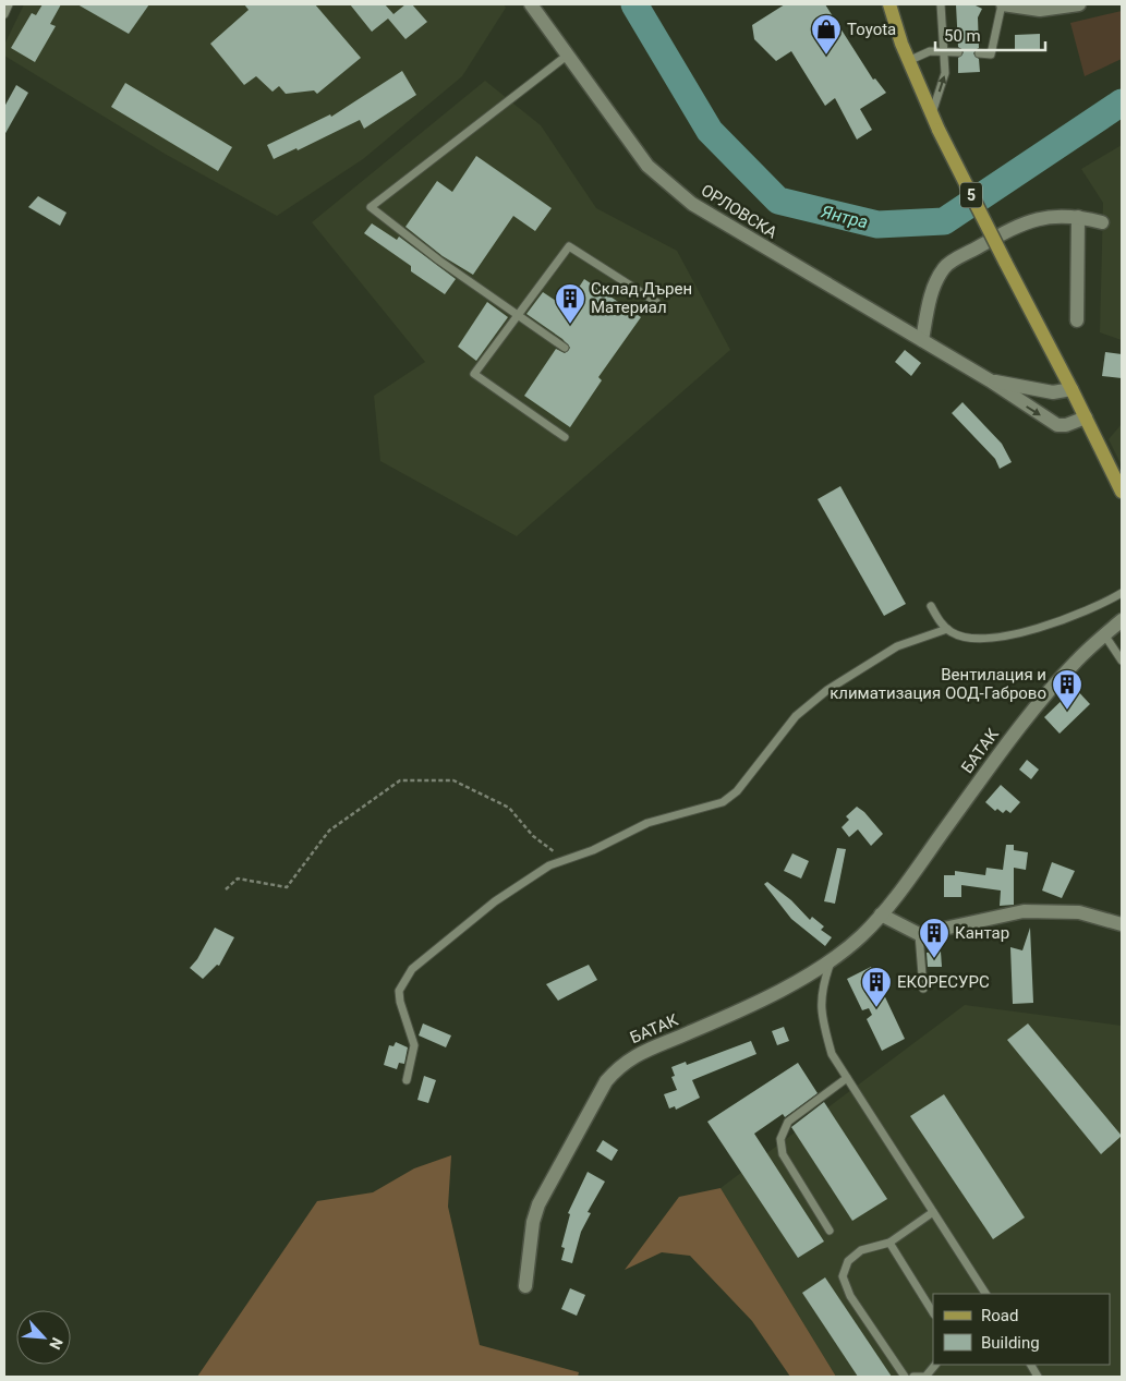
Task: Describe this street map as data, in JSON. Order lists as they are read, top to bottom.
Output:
{
  "streets": {
    "main road": ["5"],
    "street": ["ОРЛОВСКА", "БАТАК"]
  },
  "crossings": [
    ["5", "ОРЛОВСКА"]
  ],
  "water": ["Янтра"],
  "places": {
    "shop": ["Toyota"],
    "building": [
      "Склад Дърен Материал",
      "Вентилация и климатизация ООД-Габрово",
      "Кантар",
      "ЕКОРЕСУРС"
    ]
  },
  "legend": ["Road", "Building"],
  "scale_bar": "50 m",
  "north": "bottom right"
}
